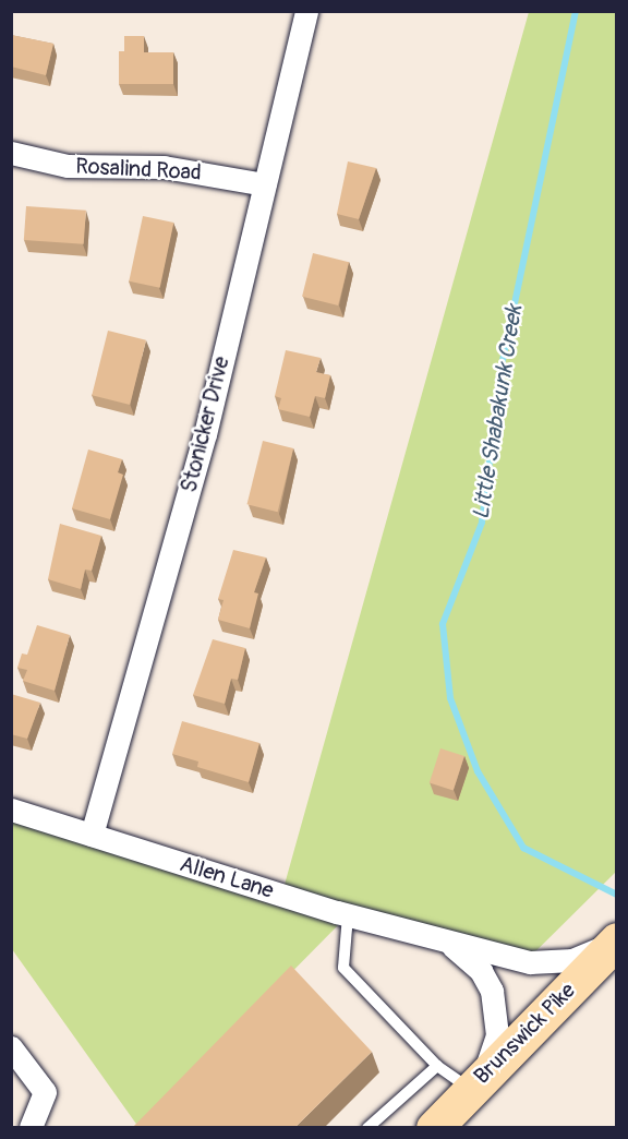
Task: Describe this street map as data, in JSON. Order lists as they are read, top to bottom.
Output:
{
  "streets": {
    "main road": ["Brunswick Pike"],
    "street": ["Rosalind Road", "Stonicker Drive", "Allen Lane"]
  },
  "crossings": [
    ["Rosalind Road", "Stonicker Drive"],
    ["Stonicker Drive", "Allen Lane"],
    ["Allen Lane", "Brunswick Pike"]
  ],
  "water": ["Little Shabakunk Creek"]
}
